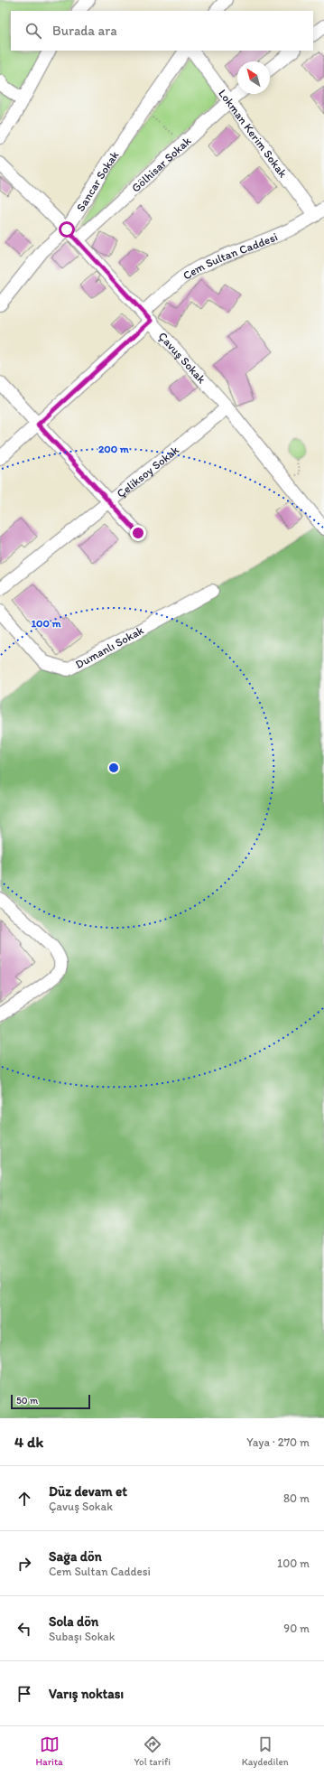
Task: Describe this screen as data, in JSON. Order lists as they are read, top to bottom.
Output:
{
  "streets": {
    "street": [
      "Lokman Kerim Sokak",
      "Gölhisar Sokak",
      "Sancar Sokak",
      "Cem Sultan Caddesi",
      "Çavuş Sokak",
      "Çeliksoy Sokak",
      "Dumanlı Sokak"
    ]
  },
  "crossings": [
    ["Lokman Kerim Sokak", "Gölhisar Sokak"],
    ["Lokman Kerim Sokak", "Cem Sultan Caddesi"],
    ["Gölhisar Sokak", "Çavuş Sokak"],
    ["Sancar Sokak", "Çavuş Sokak"],
    ["Cem Sultan Caddesi", "Çavuş Sokak"],
    ["Çavuş Sokak", "Çeliksoy Sokak"]
  ],
  "scale_bar": "50 m",
  "north": "top left",
  "page": {
    "search": "Burada ara",
    "scale": "50 m",
    "heading": ["4 dk", "Yaya · 270 m"],
    "list": [
      ["Düz devam et", "Çavuş Sokak", "80 m"],
      ["Sağa dön", "Cem Sultan Caddesi", "100 m"],
      ["Sola dön", "Subaşı Sokak", "90 m"],
      "Varış noktası"
    ],
    "nav": ["Harita", "Yol tarifi", "Kaydedilen"]
  },
  "rings": ["200 m", "100 m"]
}
